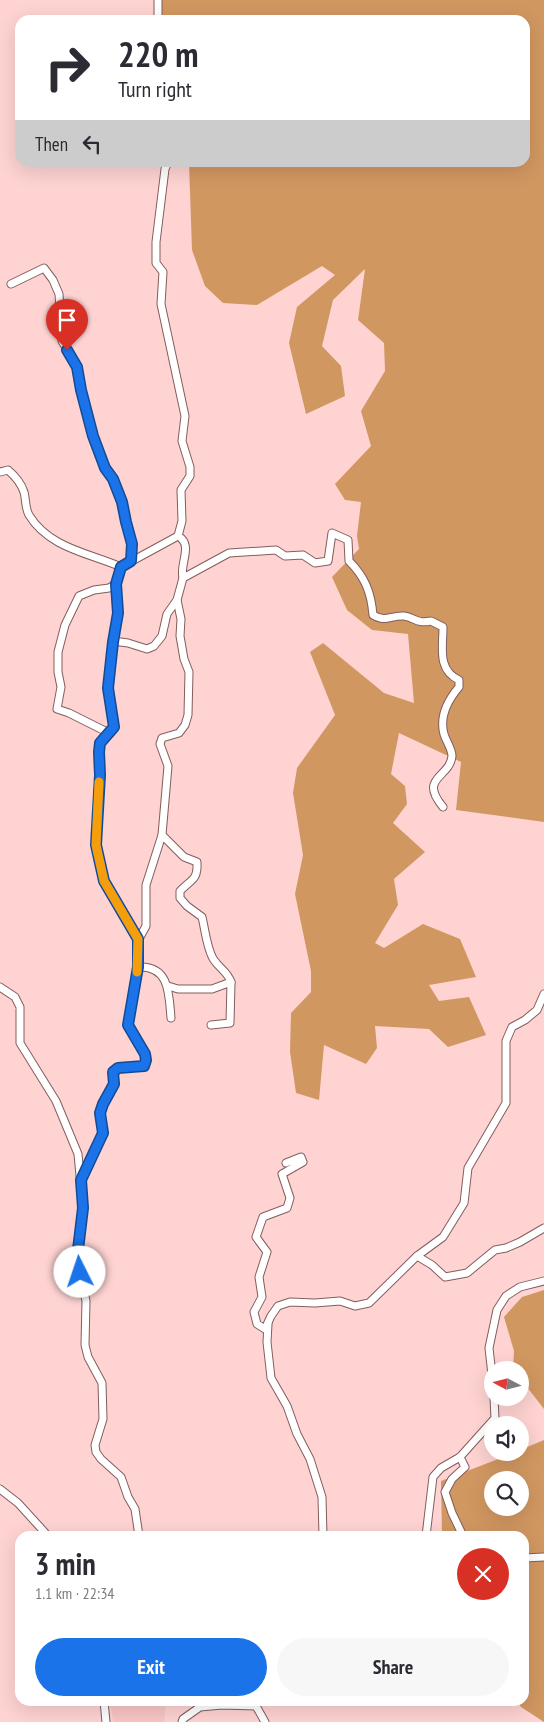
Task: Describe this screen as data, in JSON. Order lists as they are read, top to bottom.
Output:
{
  "north": "left",
  "page": {
    "turn": ["220 m", "Turn right"],
    "then": "Then",
    "heading": ["3 min", "1.1 km · 22:34"],
    "buttons": ["Exit", "Share"]
  }
}
